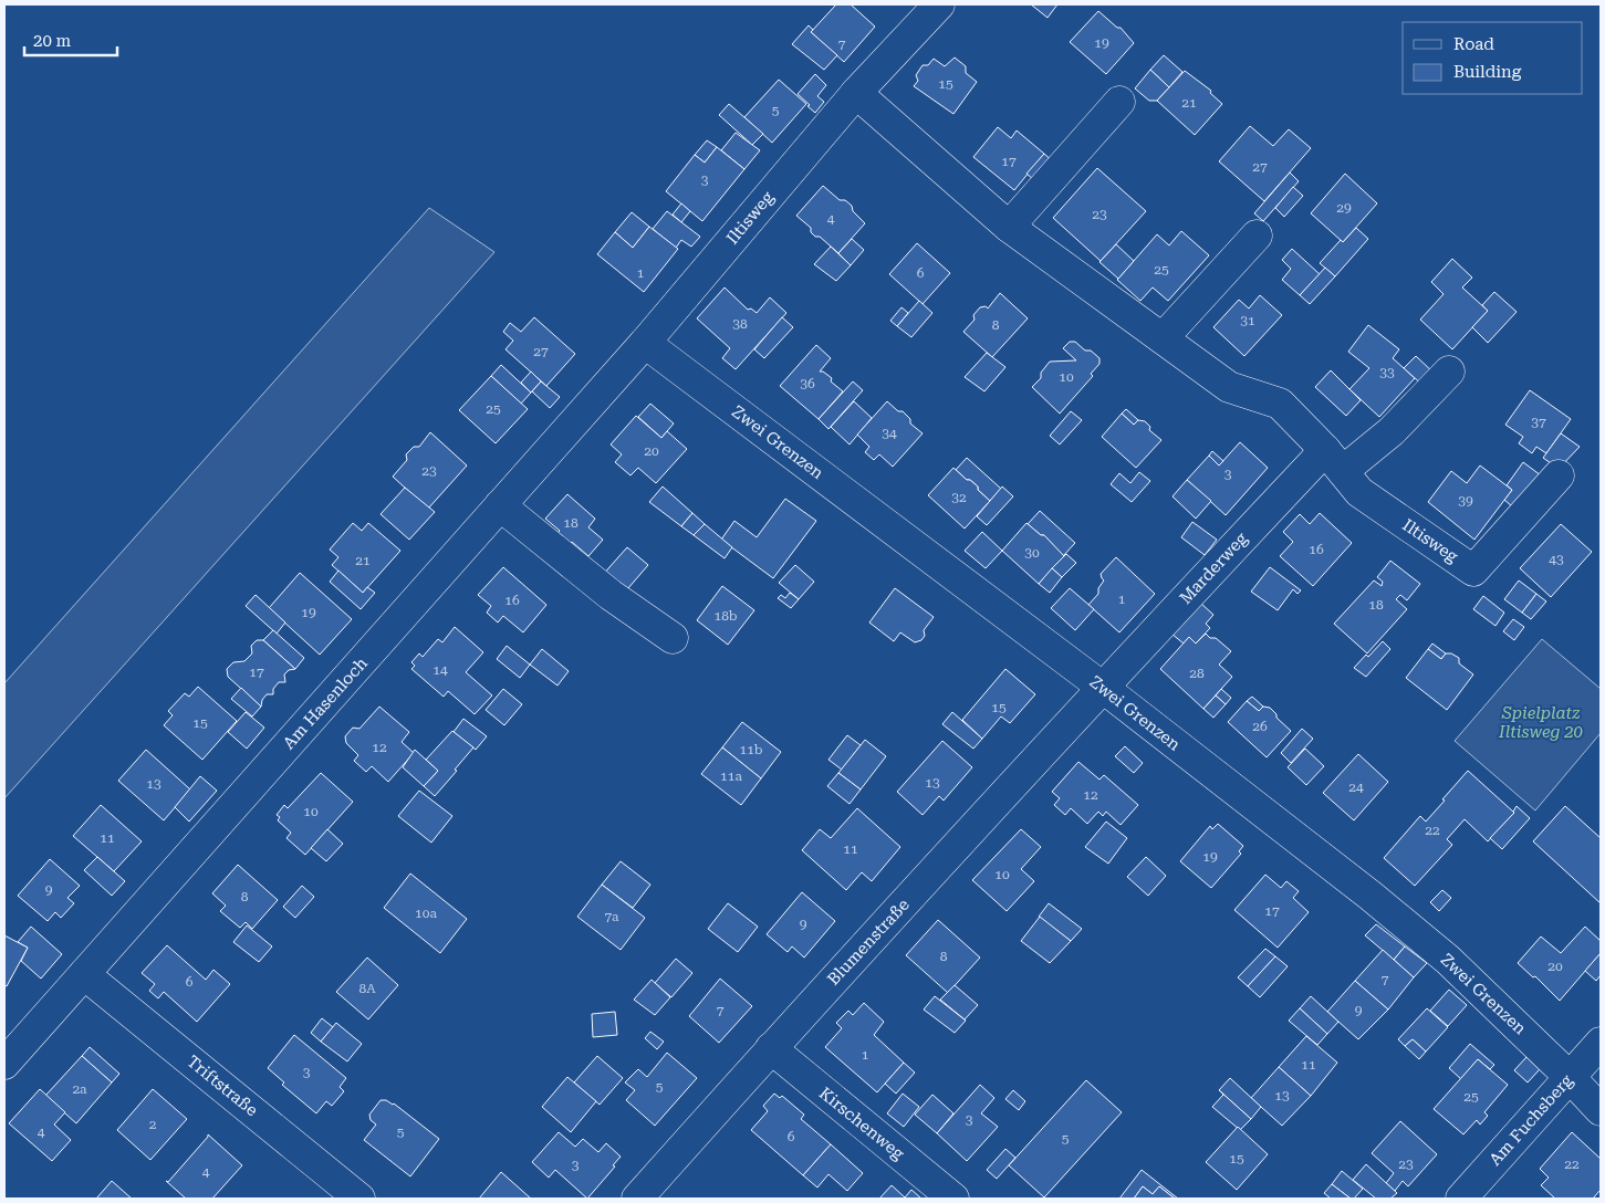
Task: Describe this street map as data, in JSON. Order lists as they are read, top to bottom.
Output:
{
  "streets": {
    "street": [
      "Iltisweg",
      "Zwei Grenzen",
      "Marderweg",
      "Am Hasenloch",
      "Blumenstraße",
      "Triftstraße",
      "Am Fuchsberg",
      "Kirschenweg"
    ]
  },
  "crossings": [
    ["Iltisweg", "Zwei Grenzen"],
    ["Iltisweg", "Marderweg"],
    ["Iltisweg", "Am Hasenloch"],
    ["Zwei Grenzen", "Marderweg"],
    ["Zwei Grenzen", "Am Hasenloch"],
    ["Zwei Grenzen", "Blumenstraße"],
    ["Zwei Grenzen", "Am Fuchsberg"],
    ["Marderweg", "Blumenstraße"],
    ["Am Hasenloch", "Triftstraße"],
    ["Blumenstraße", "Kirschenweg"]
  ],
  "parks": ["Spielplatz Iltisweg 20"],
  "house_numbers": [
    "19",
    "7",
    "15",
    "21",
    "5",
    "17",
    "27",
    "3",
    "29",
    "23",
    "4",
    "25",
    "1",
    "6",
    "31",
    "38",
    "8",
    "27",
    "33",
    "10",
    "36",
    "25",
    "37",
    "34",
    "20",
    "23",
    "3",
    "32",
    "39",
    "18",
    "16",
    "30",
    "43",
    "21",
    "1",
    "16",
    "18",
    "19",
    "18b",
    "14",
    "17",
    "28",
    "15",
    "15",
    "26",
    "12",
    "11b",
    "11a",
    "13",
    "13",
    "24",
    "12",
    "10",
    "22",
    "11",
    "11",
    "19",
    "10",
    "9",
    "8",
    "17",
    "10a",
    "7a",
    "9",
    "8",
    "20",
    "7",
    "6",
    "8A",
    "7",
    "9",
    "1",
    "11",
    "3",
    "5",
    "2a",
    "13",
    "25",
    "3",
    "2",
    "4",
    "5",
    "6",
    "5",
    "15",
    "23",
    "22",
    "3",
    "4"
  ],
  "legend": ["Road", "Building"],
  "scale_bar": "20 m"
}
